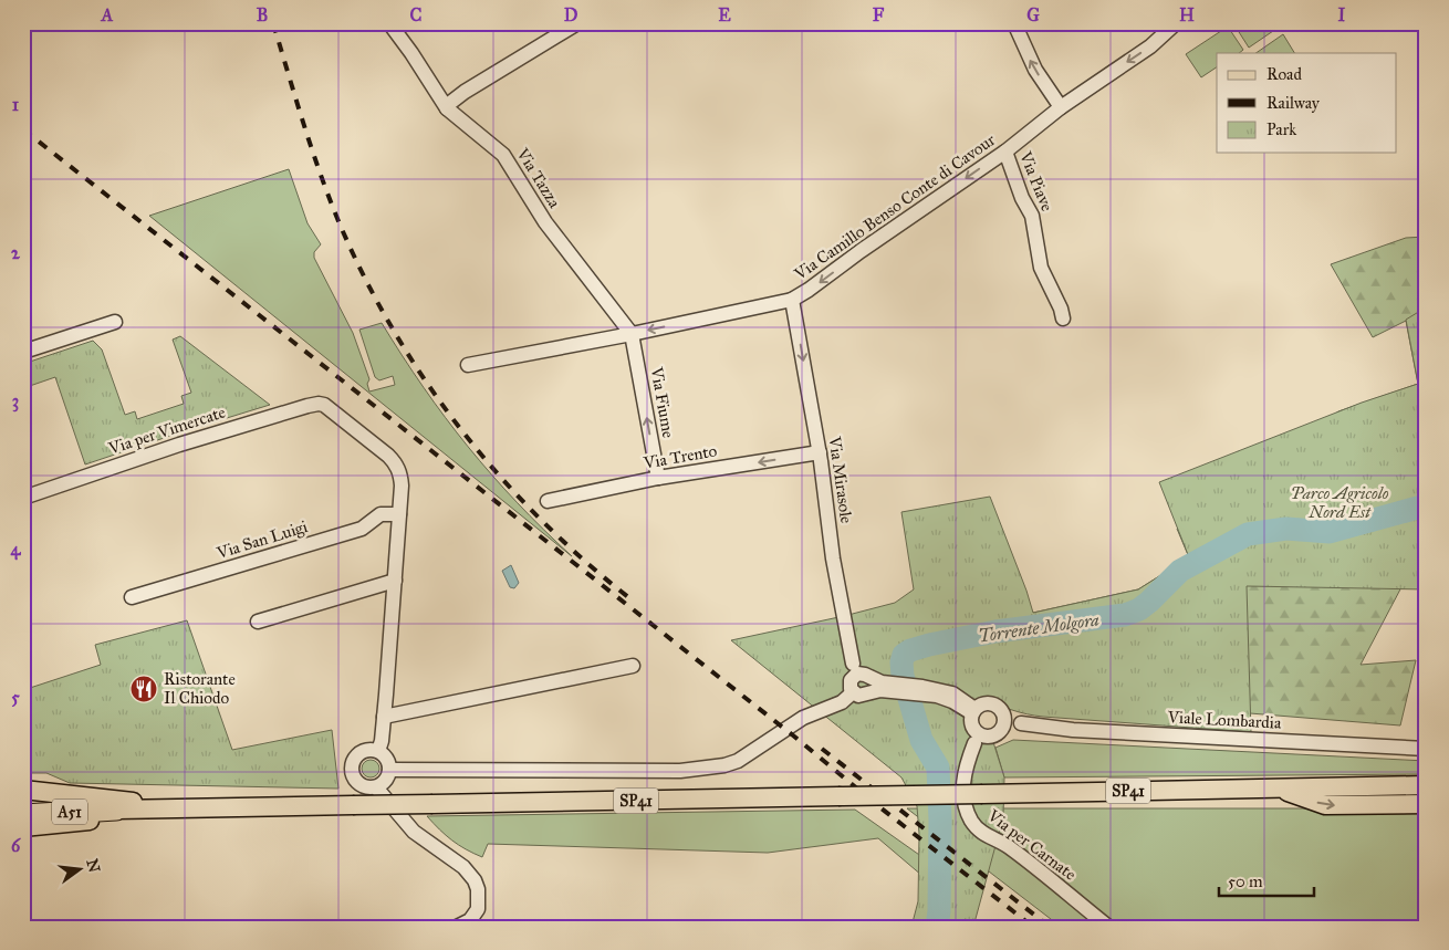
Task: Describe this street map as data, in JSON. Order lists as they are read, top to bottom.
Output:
{
  "streets": {
    "highway": ["A51"],
    "main road": ["SP41"],
    "street": [
      "Via Tazza",
      "Via Piave",
      "Via Camillo Benso Conte di Cavour",
      "Via Fiume",
      "Via per Vimercate",
      "Via Trento",
      "Via Mirasole",
      "Via San Luigi",
      "Viale Lombardia",
      "Via per Carnate"
    ]
  },
  "crossings": [
    ["Via Tazza", "Via Camillo Benso Conte di Cavour"],
    ["Via Tazza", "Via Fiume"],
    ["Via Piave", "Via Camillo Benso Conte di Cavour"],
    ["Via Camillo Benso Conte di Cavour", "Via Fiume"],
    ["Via Camillo Benso Conte di Cavour", "Via Mirasole"],
    ["Via Fiume", "Via Trento"],
    ["Via per Vimercate", "Via San Luigi"],
    ["Via Trento", "Via Mirasole"],
    ["Viale Lombardia", "Via per Carnate"],
    ["SP41", "A51"]
  ],
  "one_way": [
    "Via Camillo Benso Conte di Cavour",
    "Via Fiume",
    "Via Trento",
    "Via Mirasole"
  ],
  "water": ["Torrente Molgora"],
  "parks": ["Parco Agricolo Nord Est"],
  "places": {
    "restaurant": ["Ristorante Il Chiodo"]
  },
  "legend": ["Road", "Railway", "Park"],
  "scale_bar": "50 m",
  "north": "right",
  "grid": {
    "columns": [
      "A",
      "B",
      "C",
      "D",
      "E",
      "F",
      "G",
      "H",
      "I"
    ],
    "rows": [
      "1",
      "2",
      "3",
      "4",
      "5",
      "6"
    ]
  }
}
